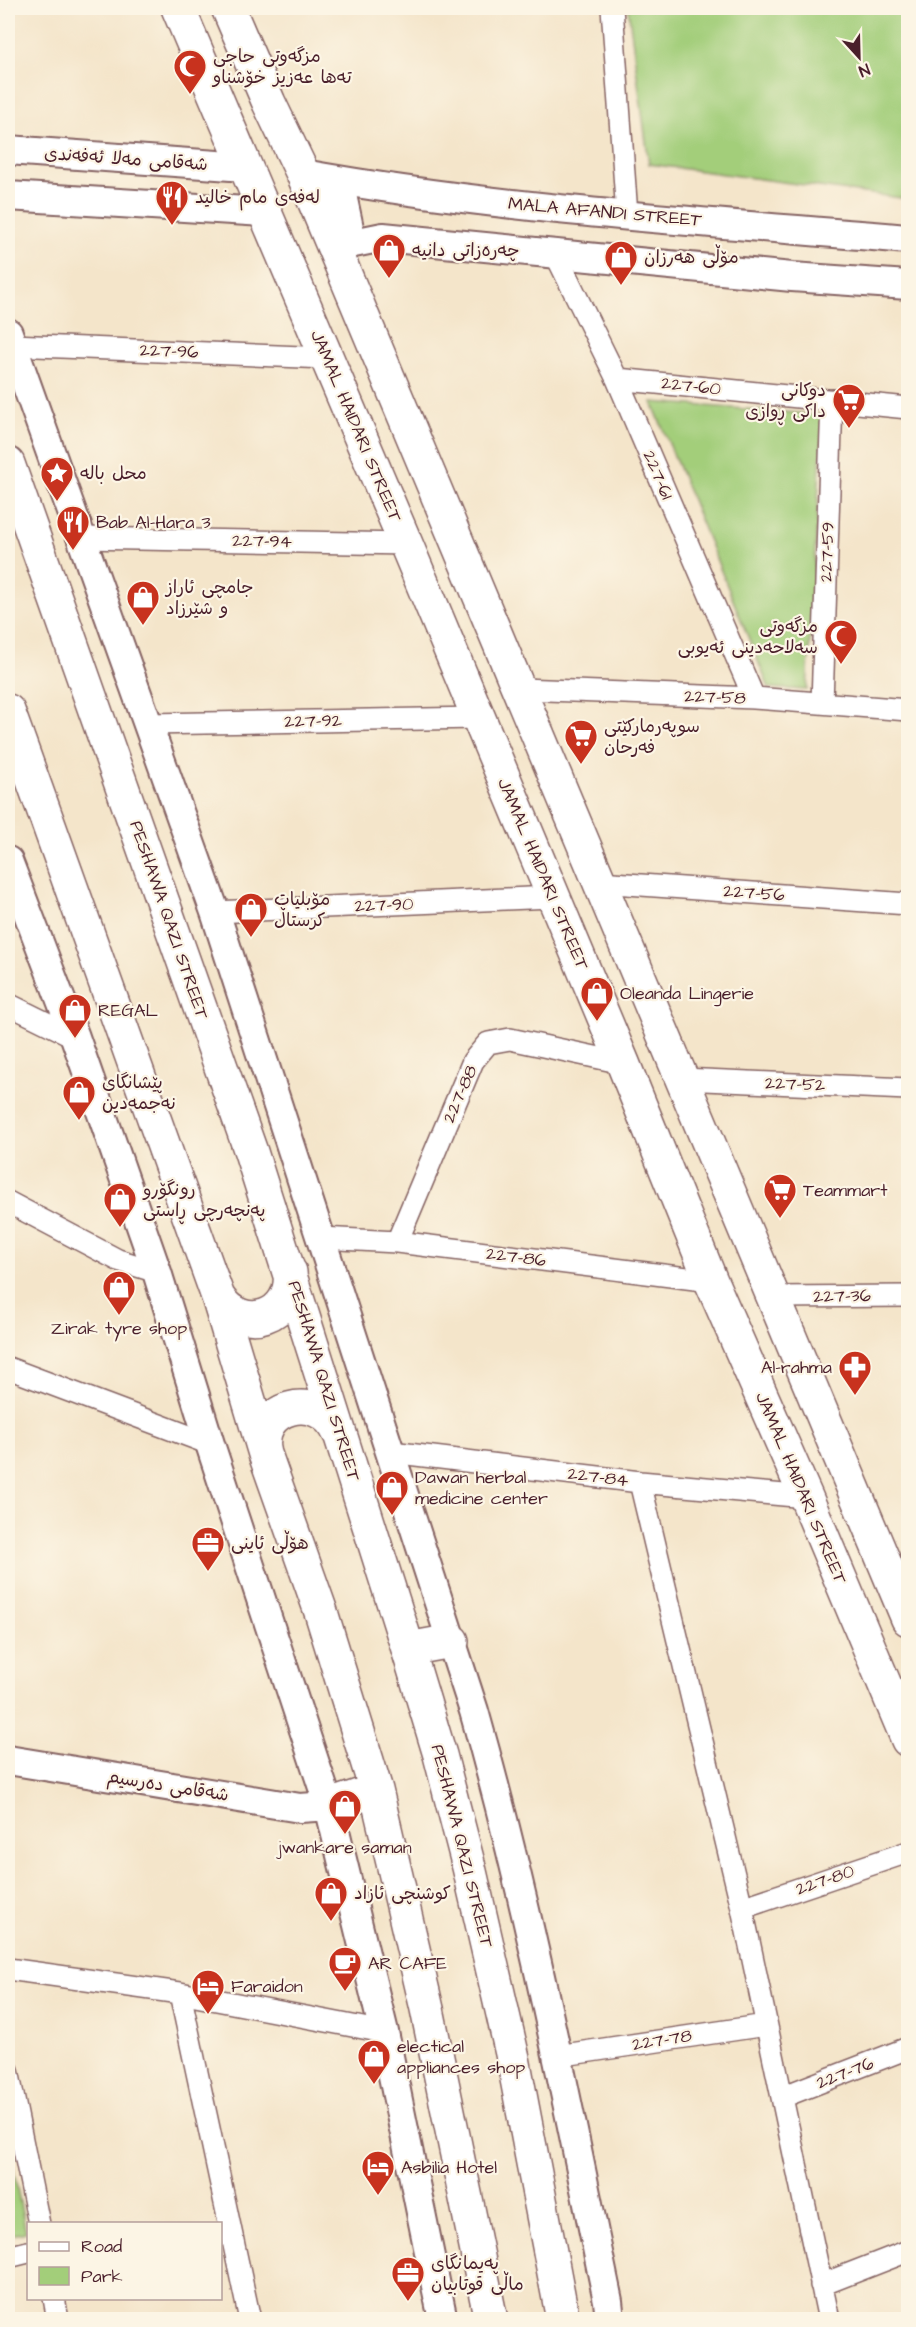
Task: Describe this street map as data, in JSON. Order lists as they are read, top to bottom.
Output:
{
  "streets": {
    "main road": ["JAMAL HAIDARI STREET", "PESHAWA QAZI STREET"],
    "street": [
      "شەقامی مەلا ئەفەندی",
      "MALA AFANDI STREET",
      "227-96",
      "227-60",
      "227-61",
      "227-94",
      "227-59",
      "227-58",
      "227-92",
      "227-56",
      "227-90",
      "227-52",
      "227-88",
      "227-86",
      "227-36",
      "227-84",
      "شەقامی دەرسیم",
      "227-80",
      "227-78",
      "227-76"
    ]
  },
  "crossings": [
    ["شەقامی مەلا ئەفەندی", "JAMAL HAIDARI STREET"],
    ["227-96", "JAMAL HAIDARI STREET"],
    ["227-60", "227-61"],
    ["227-60", "227-59"],
    ["JAMAL HAIDARI STREET", "227-94"],
    ["JAMAL HAIDARI STREET", "227-92"],
    ["JAMAL HAIDARI STREET", "227-90"],
    ["JAMAL HAIDARI STREET", "227-88"],
    ["JAMAL HAIDARI STREET", "227-86"],
    ["JAMAL HAIDARI STREET", "227-84"],
    ["227-61", "227-58"],
    ["227-59", "227-58"],
    ["227-88", "227-86"]
  ],
  "places": {
    "mosque": ["مزگەوتی حاجی تەها عەزیز خۆشناو", "مزگەوتی سەلاحەدینی ئەیوبی"],
    "restaurant": ["لەفەی مام خالید", "Bab Al-Hara 3"],
    "shop": [
      "چەرەزاتی دانیە",
      "مۆڵی هەرزان",
      "جامچی ئاراز و شێرزاد",
      "مۆبلیات کرستاڵ",
      "Oleanda Lingerie",
      "REGAL",
      "پێشانگای نەجمەدین",
      "رونگۆرو پەنچەرچی ڕاستی",
      "Zirak tyre shop",
      "Dawan herbal medicine center",
      "jwankare saman",
      "کوشنچی ئازاد",
      "electical appliances shop"
    ],
    "supermarket": ["دوکانی داکی ڕوازی", "سوپەرمارکێتی فەرحان", "Teammart"],
    "place": ["محل باله"],
    "pharmacy": ["Al-rahma"],
    "office": ["هۆڵی ئاینی", "پەیمانگای ماڵی قوتابیان"],
    "cafe": ["AR CAFE"],
    "hotel": ["Faraidon", "Asbilia Hotel"]
  },
  "legend": ["Road", "Park"],
  "north": "bottom"
}
